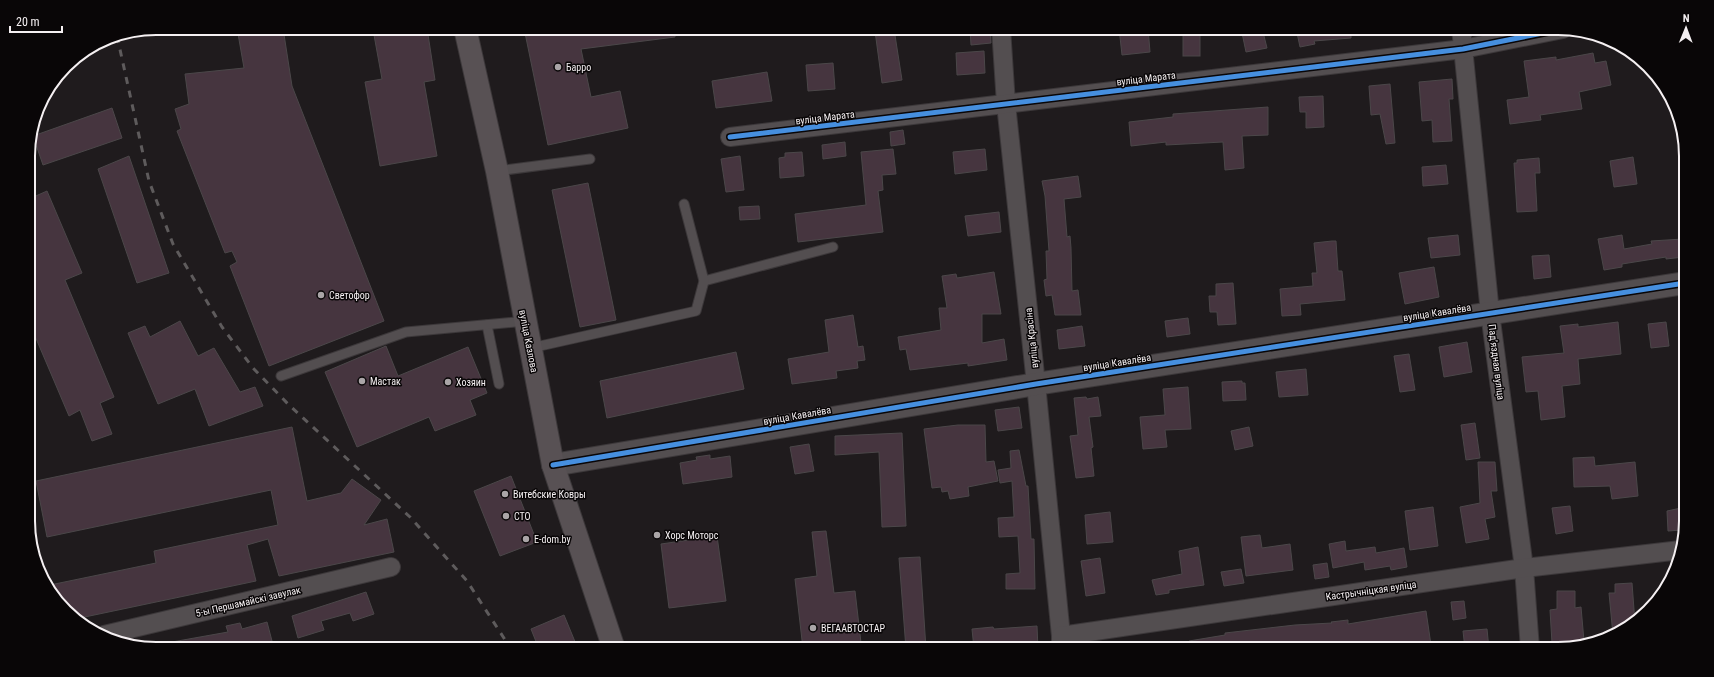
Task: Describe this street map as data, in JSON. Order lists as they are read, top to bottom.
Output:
{
  "streets": {
    "main road": ["вуліца Казлова"],
    "street": [
      "вуліца Марата",
      "вуліца Кавалёва",
      "вуліца Красіна",
      "Падʼяздная вуліца",
      "Кастрычніцкая вуліца",
      "5-ы Першамайскі завулак"
    ]
  },
  "crossings": [
    ["вуліца Марата", "вуліца Красіна"],
    ["вуліца Марата", "Падʼяздная вуліца"],
    ["вуліца Кавалёва", "вуліца Красіна"],
    ["вуліца Кавалёва", "вуліца Казлова"],
    ["вуліца Кавалёва", "Падʼяздная вуліца"],
    ["вуліца Красіна", "Кастрычніцкая вуліца"],
    ["Падʼяздная вуліца", "Кастрычніцкая вуліца"]
  ],
  "places": [
    "Барро",
    "Светофор",
    "Мастак",
    "Хозяин",
    "Витебские Ковры",
    "СТО",
    "Хорс Моторс",
    "E-dom.by",
    "ВЕГААВТОСТАР"
  ],
  "scale_bar": "20 m",
  "north": "top"
}
